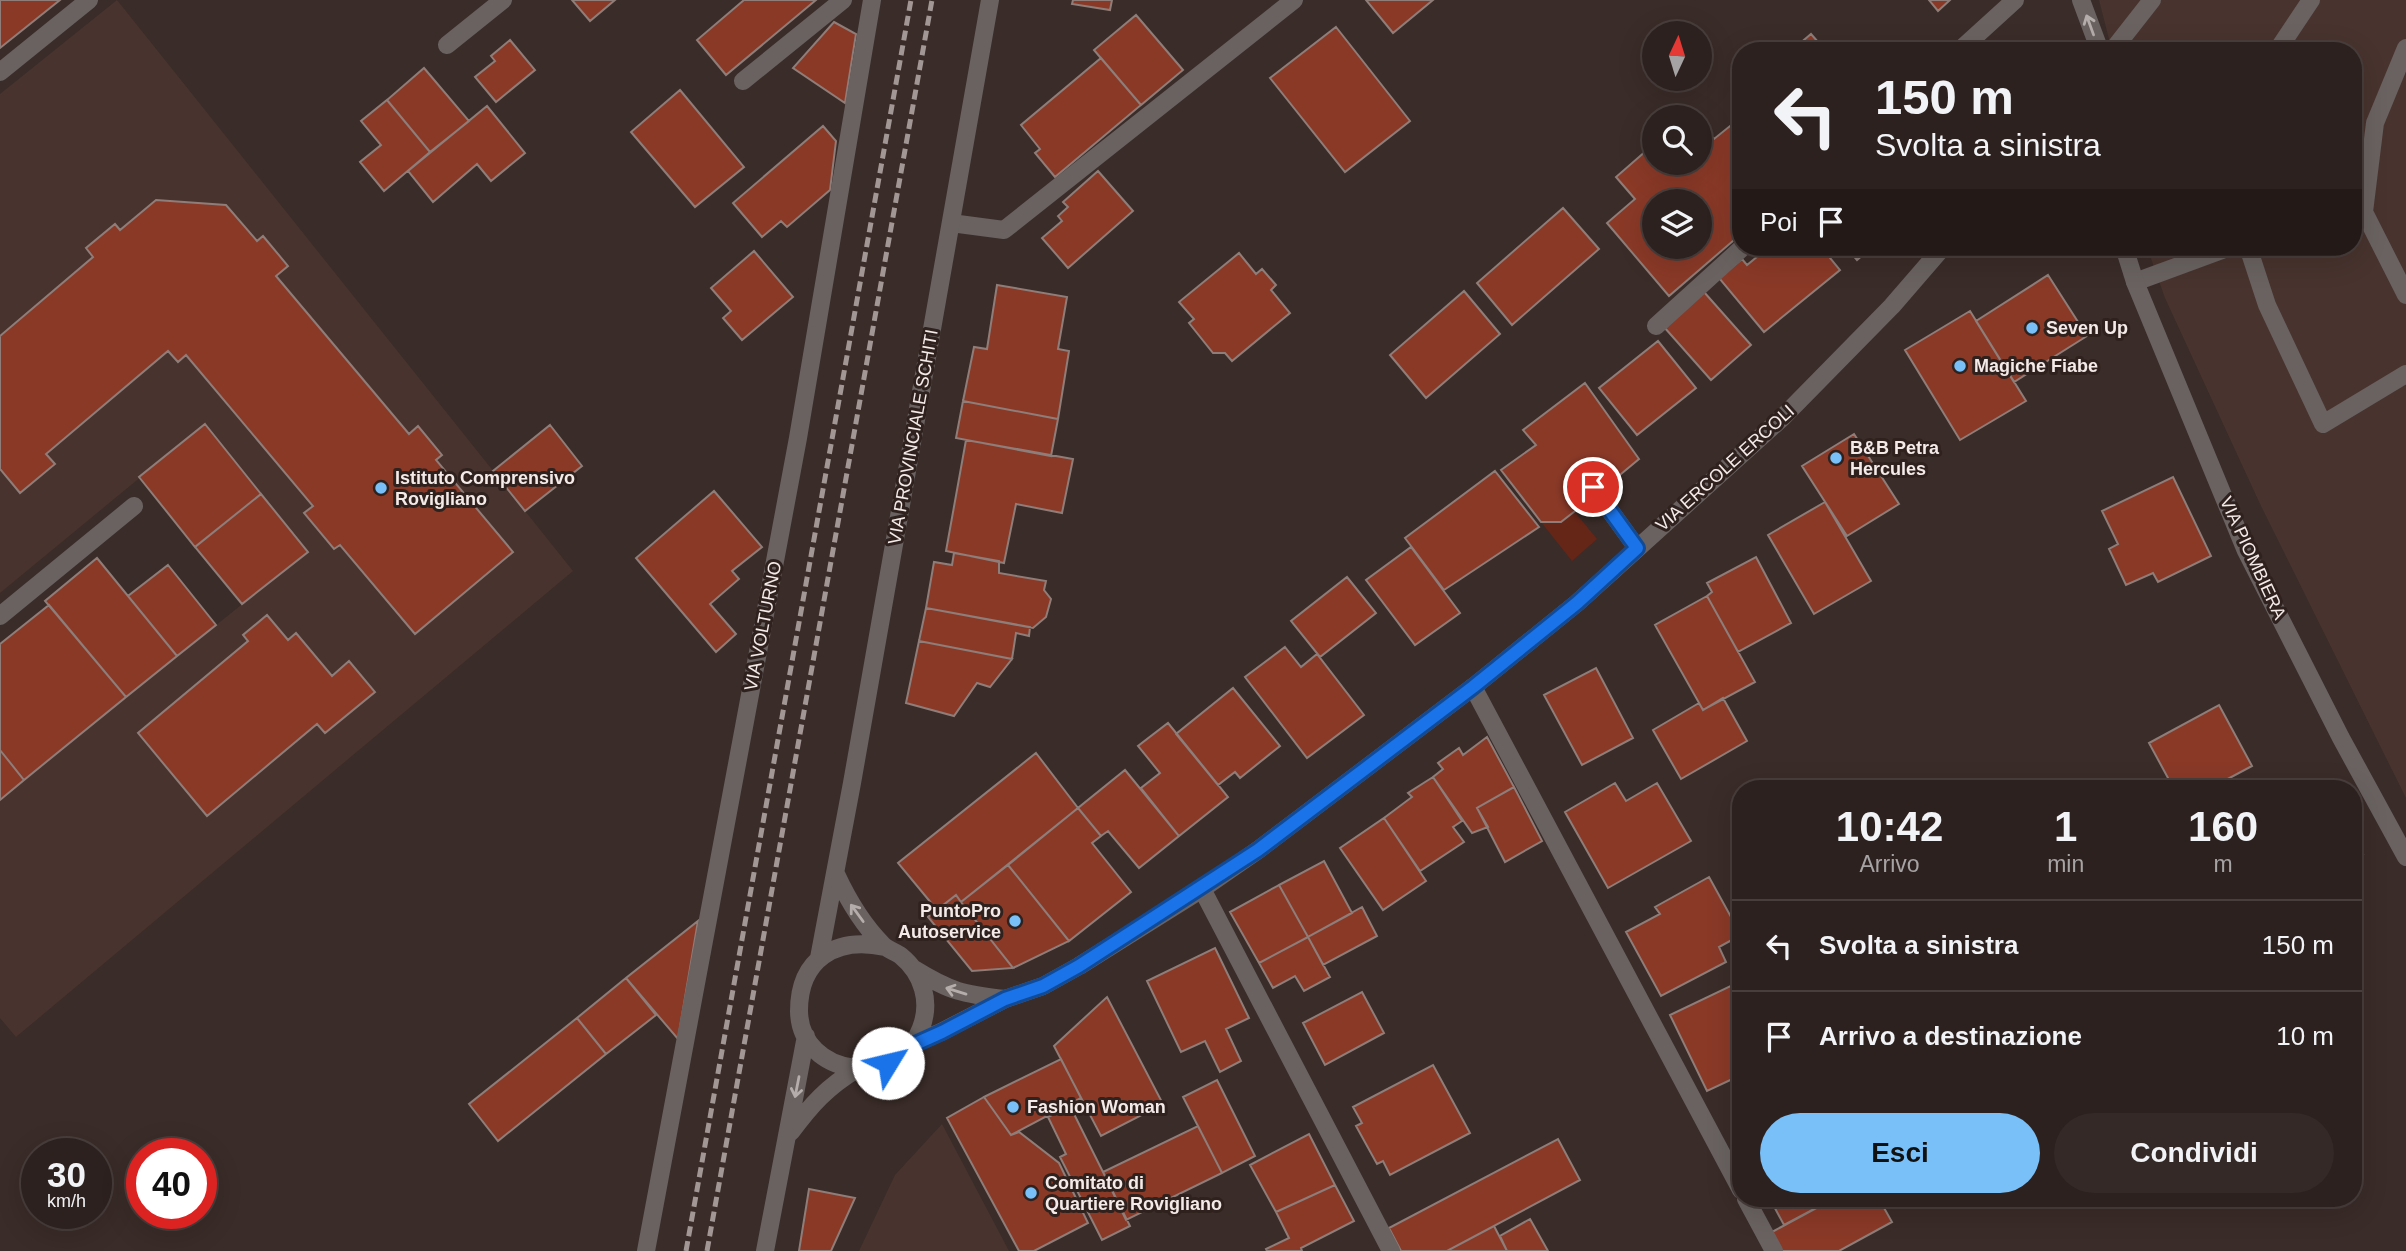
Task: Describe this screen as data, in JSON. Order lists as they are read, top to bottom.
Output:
{
  "streets": {
    "street": [
      "VIA PROVINCIALE SCHITI",
      "VIA ERCOLE ERCOLI",
      "VIA PIOMBIERA",
      "VIA VOLTURNO"
    ]
  },
  "crossings": [
    ["VIA PROVINCIALE SCHITI", "VIA ERCOLE ERCOLI"]
  ],
  "places": [
    "Seven Up",
    "Magiche Fiabe",
    "B&B Petra Hercules",
    "Istituto Comprensivo Rovigliano",
    "PuntoPro Autoservice",
    "Fashion Woman",
    "Comitato di Quartiere Rovigliano"
  ],
  "north": "top",
  "page": {
    "turn": ["150 m", "Svolta a sinistra"],
    "then": "Poi",
    "eta": [
      "10:42",
      "Arrivo",
      "1",
      "min",
      "160",
      "m"
    ],
    "list": [
      {
        "name": "Svolta a sinistra",
        "value": "150 m"
      },
      {
        "name": "Arrivo a destinazione",
        "value": "10 m"
      }
    ],
    "buttons": ["Esci", "Condividi"],
    "speed": "30 km/h",
    "limit": "40"
  }
}
